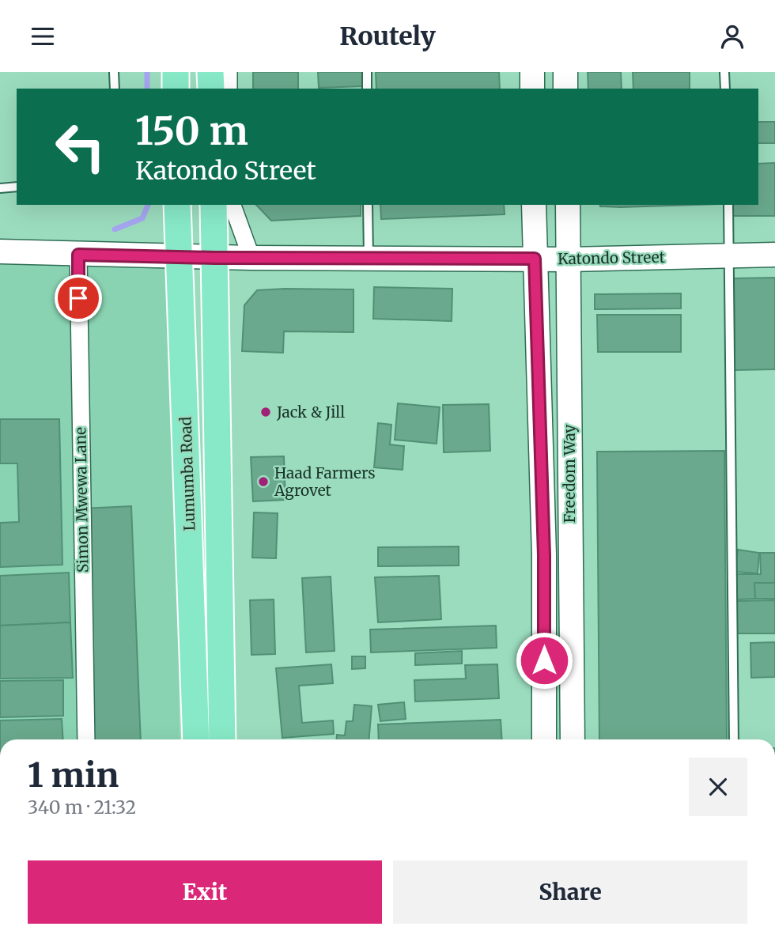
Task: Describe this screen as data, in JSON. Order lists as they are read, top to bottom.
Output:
{
  "streets": {
    "main road": ["Katondo Street", "Lumumba Road", "Freedom Way"],
    "street": ["Simon Mwewa Lane"]
  },
  "crossings": [
    ["Katondo Street", "Lumumba Road"],
    ["Katondo Street", "Freedom Way"],
    ["Katondo Street", "Simon Mwewa Lane"]
  ],
  "places": ["Jack & Jill", "Haad Farmers Agrovet"],
  "page": {
    "header": "Routely",
    "turn": ["150 m", "Katondo Street"],
    "heading": ["1 min", "340 m · 21:32"],
    "buttons": ["Exit", "Share"]
  }
}
